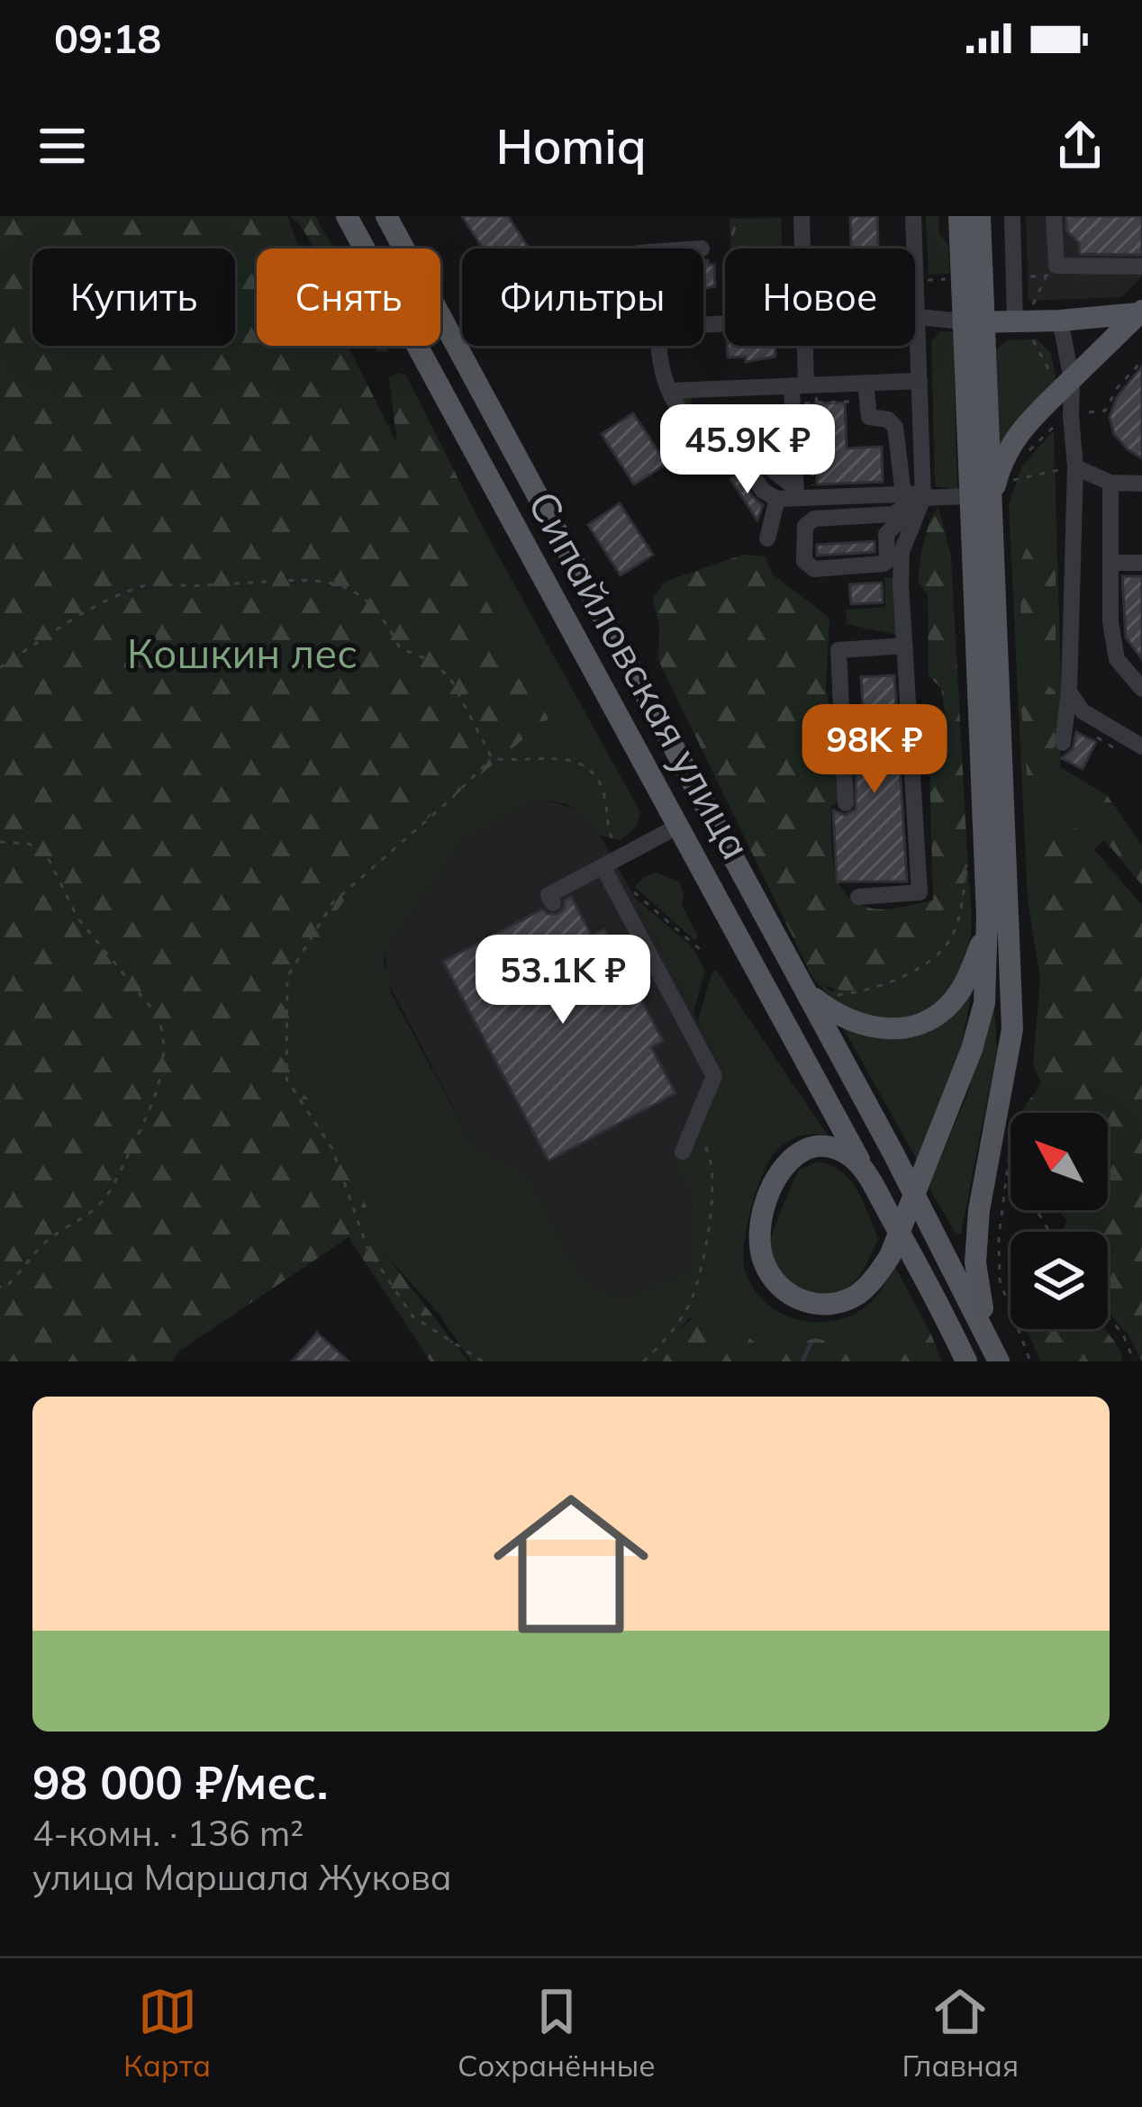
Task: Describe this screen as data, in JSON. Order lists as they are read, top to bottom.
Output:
{
  "streets": {
    "main road": ["Сипайловская улица"]
  },
  "parks": ["Кошкин лес"],
  "north": "top left",
  "page": {
    "status": "09:18",
    "header": "Homiq",
    "chip": [
      "Купить",
      "Снять",
      "Фильтры",
      "Новое"
    ],
    "price": ["45.9K ₽", "98K ₽", "53.1K ₽"],
    "list": [
      {
        "name": "98 000 ₽/мес.",
        "note": "4-комн. · 136 m² · улица Маршала Жукова"
      }
    ],
    "tabs": ["Карта", "Сохранённые", "Главная"]
  }
}
